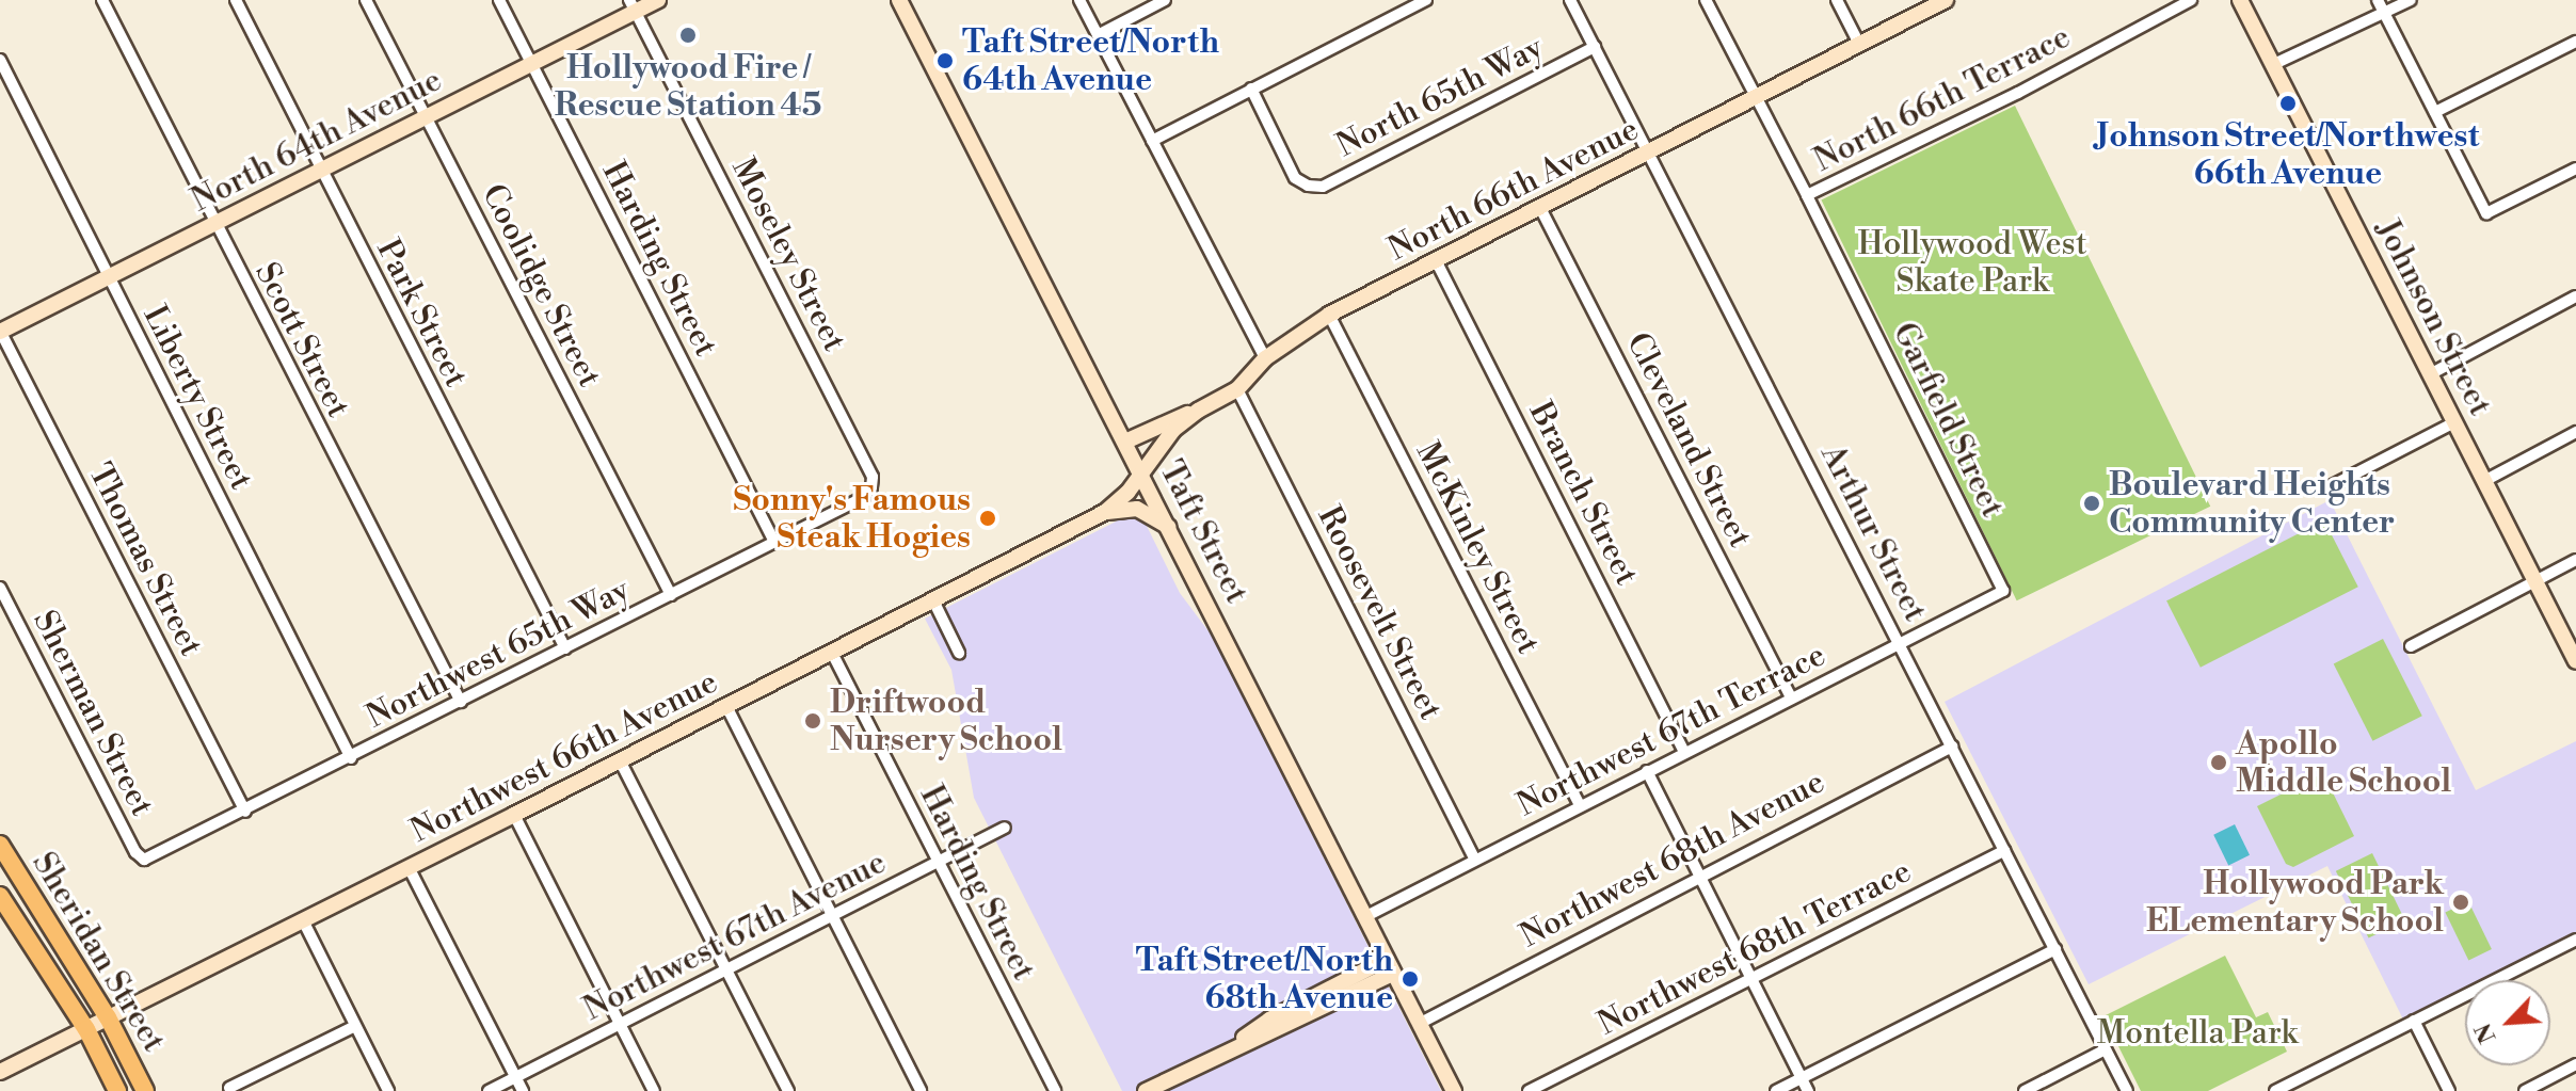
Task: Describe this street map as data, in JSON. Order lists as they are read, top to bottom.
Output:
{
  "streets": {
    "main road": ["Sheridan Street"],
    "street": [
      "North 65th Way",
      "North 66th Terrace",
      "North 64th Avenue",
      "North 66th Avenue",
      "Moseley Street",
      "Harding Street",
      "Coolidge Street",
      "Park Street",
      "Johnson Street",
      "Scott Street",
      "Liberty Street",
      "Garfield Street",
      "Cleveland Street",
      "Branch Street",
      "Taft Street",
      "Arthur Street",
      "McKinley Street",
      "Thomas Street",
      "Roosevelt Street",
      "Northwest 65th Way",
      "Sherman Street",
      "Northwest 67th Terrace",
      "Northwest 66th Avenue",
      "Northwest 68th Avenue",
      "Northwest 67th Avenue",
      "Northwest 68th Terrace"
    ]
  },
  "crossings": [
    ["North 65th Way", "Arthur Street"],
    ["North 66th Terrace", "Garfield Street"],
    ["North 64th Avenue", "Moseley Street"],
    ["North 64th Avenue", "Harding Street"],
    ["North 64th Avenue", "Coolidge Street"],
    ["North 64th Avenue", "Park Street"],
    ["North 64th Avenue", "Scott Street"],
    ["North 64th Avenue", "Liberty Street"],
    ["North 64th Avenue", "Thomas Street"],
    ["North 66th Avenue", "Garfield Street"],
    ["North 66th Avenue", "Cleveland Street"],
    ["North 66th Avenue", "Branch Street"],
    ["North 66th Avenue", "Taft Street"],
    ["North 66th Avenue", "Arthur Street"],
    ["North 66th Avenue", "McKinley Street"],
    ["North 66th Avenue", "Roosevelt Street"],
    ["North 66th Avenue", "Northwest 66th Avenue"],
    ["Moseley Street", "Northwest 65th Way"],
    ["Harding Street", "Northwest 65th Way"],
    ["Harding Street", "Northwest 66th Avenue"],
    ["Harding Street", "Northwest 67th Avenue"],
    ["Coolidge Street", "Northwest 65th Way"],
    ["Park Street", "Northwest 65th Way"],
    ["Scott Street", "Northwest 65th Way"],
    ["Liberty Street", "Northwest 65th Way"],
    ["Garfield Street", "Northwest 67th Terrace"],
    ["Cleveland Street", "Northwest 67th Terrace"],
    ["Branch Street", "Northwest 67th Terrace"],
    ["Taft Street", "Northwest 67th Terrace"],
    ["Taft Street", "Northwest 66th Avenue"],
    ["Taft Street", "Northwest 68th Avenue"],
    ["Arthur Street", "Northwest 67th Terrace"],
    ["Arthur Street", "Northwest 68th Avenue"],
    ["Arthur Street", "Northwest 68th Terrace"],
    ["McKinley Street", "Northwest 67th Terrace"],
    ["Thomas Street", "Northwest 65th Way"],
    ["Roosevelt Street", "Northwest 67th Terrace"],
    ["Northwest 65th Way", "Sherman Street"],
    ["Northwest 66th Avenue", "Sheridan Street"]
  ],
  "parks": ["Hollywood West Skate Park", "Montella Park"],
  "places": [
    "Hollywood Fire / Rescue Station 45",
    "Taft Street/North 64th Avenue",
    "Johnson Street/Northwest 66th Avenue",
    "Boulevard Heights Community Center",
    "Sonny's Famous Steak Hogies",
    "Driftwood Nursery School",
    "Apollo Middle School",
    "Hollywood Park ELementary School",
    "Taft Street/North 68th Avenue"
  ],
  "north": "bottom left"
}
